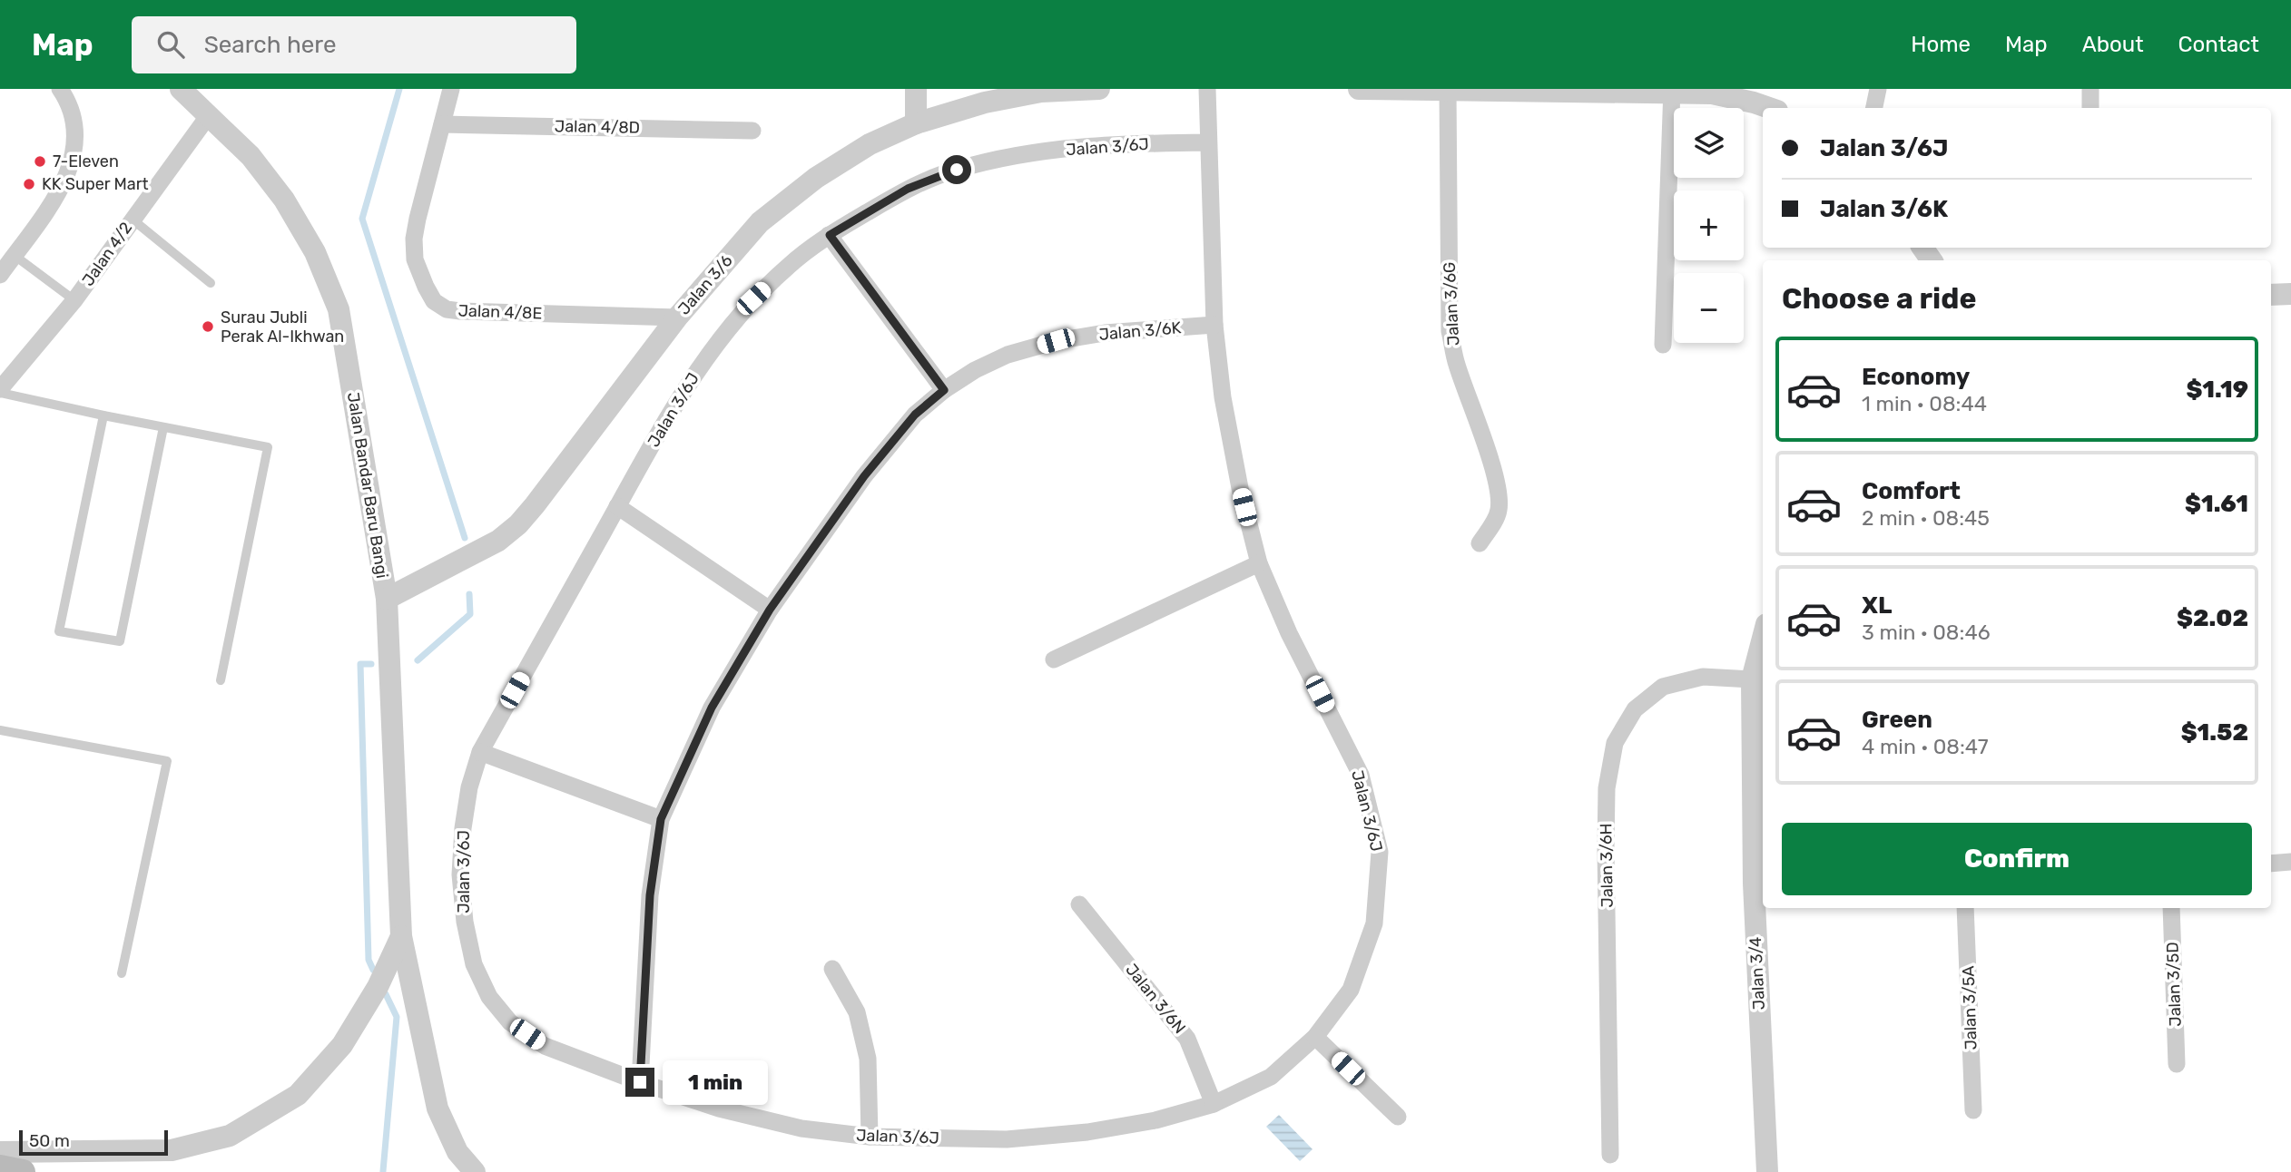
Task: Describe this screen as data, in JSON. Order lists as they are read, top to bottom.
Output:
{
  "streets": {
    "street": [
      "Jalan 4/8D",
      "Jalan 3/6J",
      "Jalan 4/2",
      "Jalan 3/6",
      "Jalan 3/6G",
      "Jalan 4/8E",
      "Jalan 3/6K",
      "Jalan Bandar Baru Bangi",
      "Jalan 3/6H",
      "Jalan 3/4",
      "Jalan 3/5D",
      "Jalan 3/6N",
      "Jalan 3/5A"
    ]
  },
  "crossings": [
    ["Jalan 4/8D", "Jalan 4/8E"],
    ["Jalan 3/6J", "Jalan 3/6K"],
    ["Jalan 3/6J", "Jalan 3/6N"],
    ["Jalan 4/2", "Jalan Bandar Baru Bangi"],
    ["Jalan 3/6", "Jalan 4/8E"],
    ["Jalan 3/6", "Jalan Bandar Baru Bangi"],
    ["Jalan 3/6H", "Jalan 3/4"]
  ],
  "places": ["7-Eleven", "KK Super Mart", "Surau Jubli Perak Al-Ikhwan"],
  "scale_bar": "50 m",
  "page": {
    "header": "Map",
    "search": "Search here",
    "nav": [
      "Home",
      "Map",
      "About",
      "Contact"
    ],
    "map_buttons": ["+", "−"],
    "banner": ["Jalan 3/6J", "Jalan 3/6K"],
    "heading": "Choose a ride",
    "list": [
      {
        "name": "Economy",
        "note": "1 min · 08:44",
        "value": "$1.19"
      },
      {
        "name": "Comfort",
        "note": "2 min · 08:45",
        "value": "$1.61"
      },
      {
        "name": "XL",
        "note": "3 min · 08:46",
        "value": "$2.02"
      },
      {
        "name": "Green",
        "note": "4 min · 08:47",
        "value": "$1.52"
      }
    ],
    "buttons": "Confirm",
    "bubble": "1 min",
    "scale": "50 m"
  }
}
